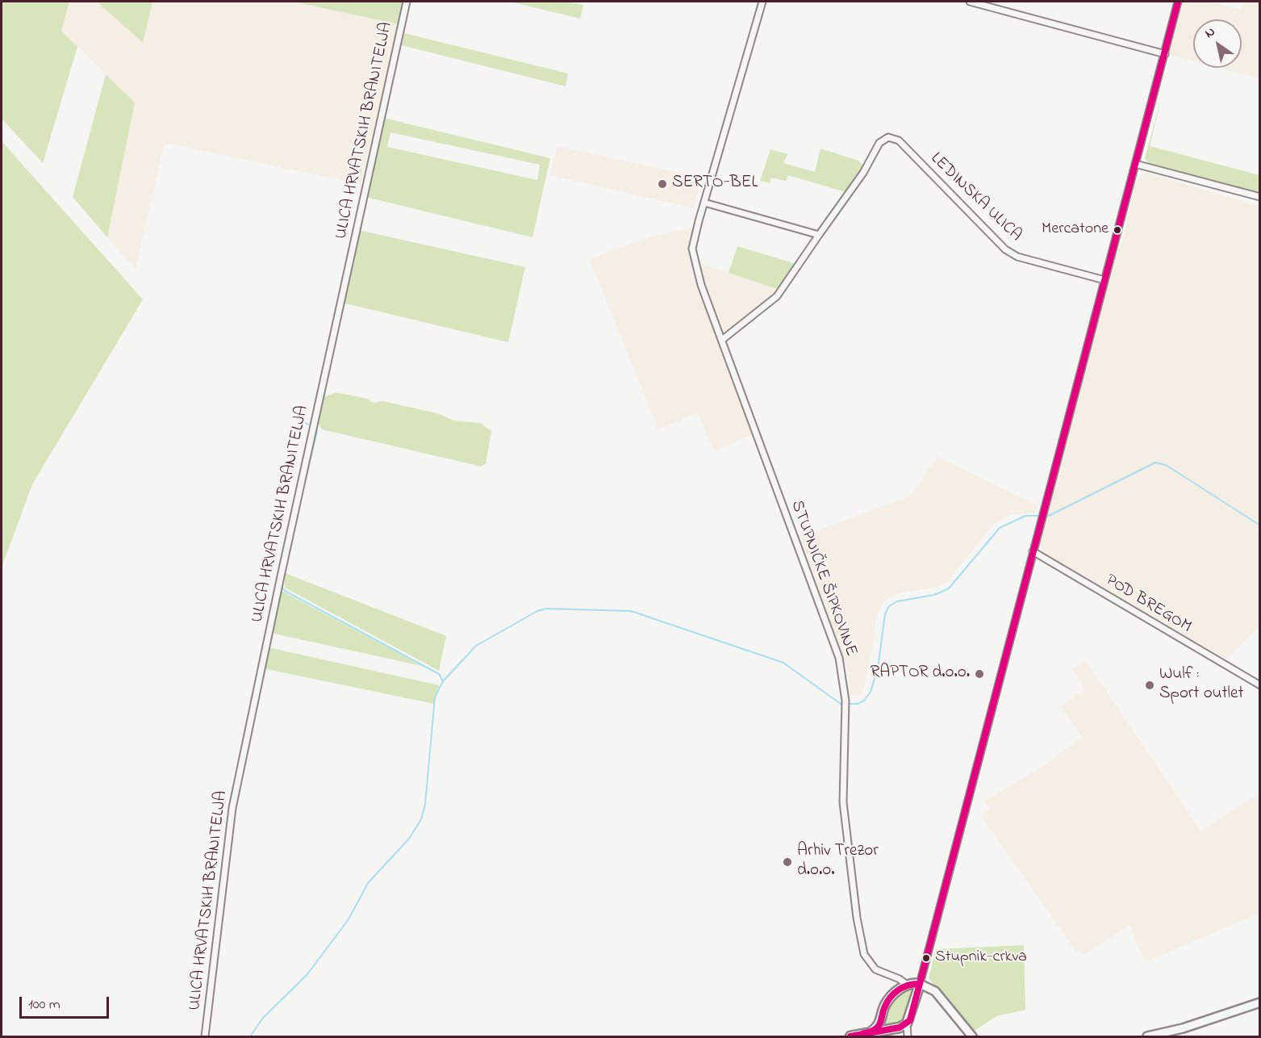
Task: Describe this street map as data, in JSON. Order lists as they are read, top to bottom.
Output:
{
  "streets": {
    "street": [
      "ULICA HRVATSKIH BRANITELJA",
      "LEDINSKA ULICA",
      "STUPNIČKE ŠIPKOVINE",
      "POD BREGOM"
    ]
  },
  "places": [
    "SERTO-BEL",
    "Mercatone",
    "RAPTOR d.o.o.",
    "Wulf : Sport outlet",
    "Arhiv Trezor d.o.o.",
    "Stupnik-crkva"
  ],
  "scale_bar": "100 m",
  "north": "top left"
}
